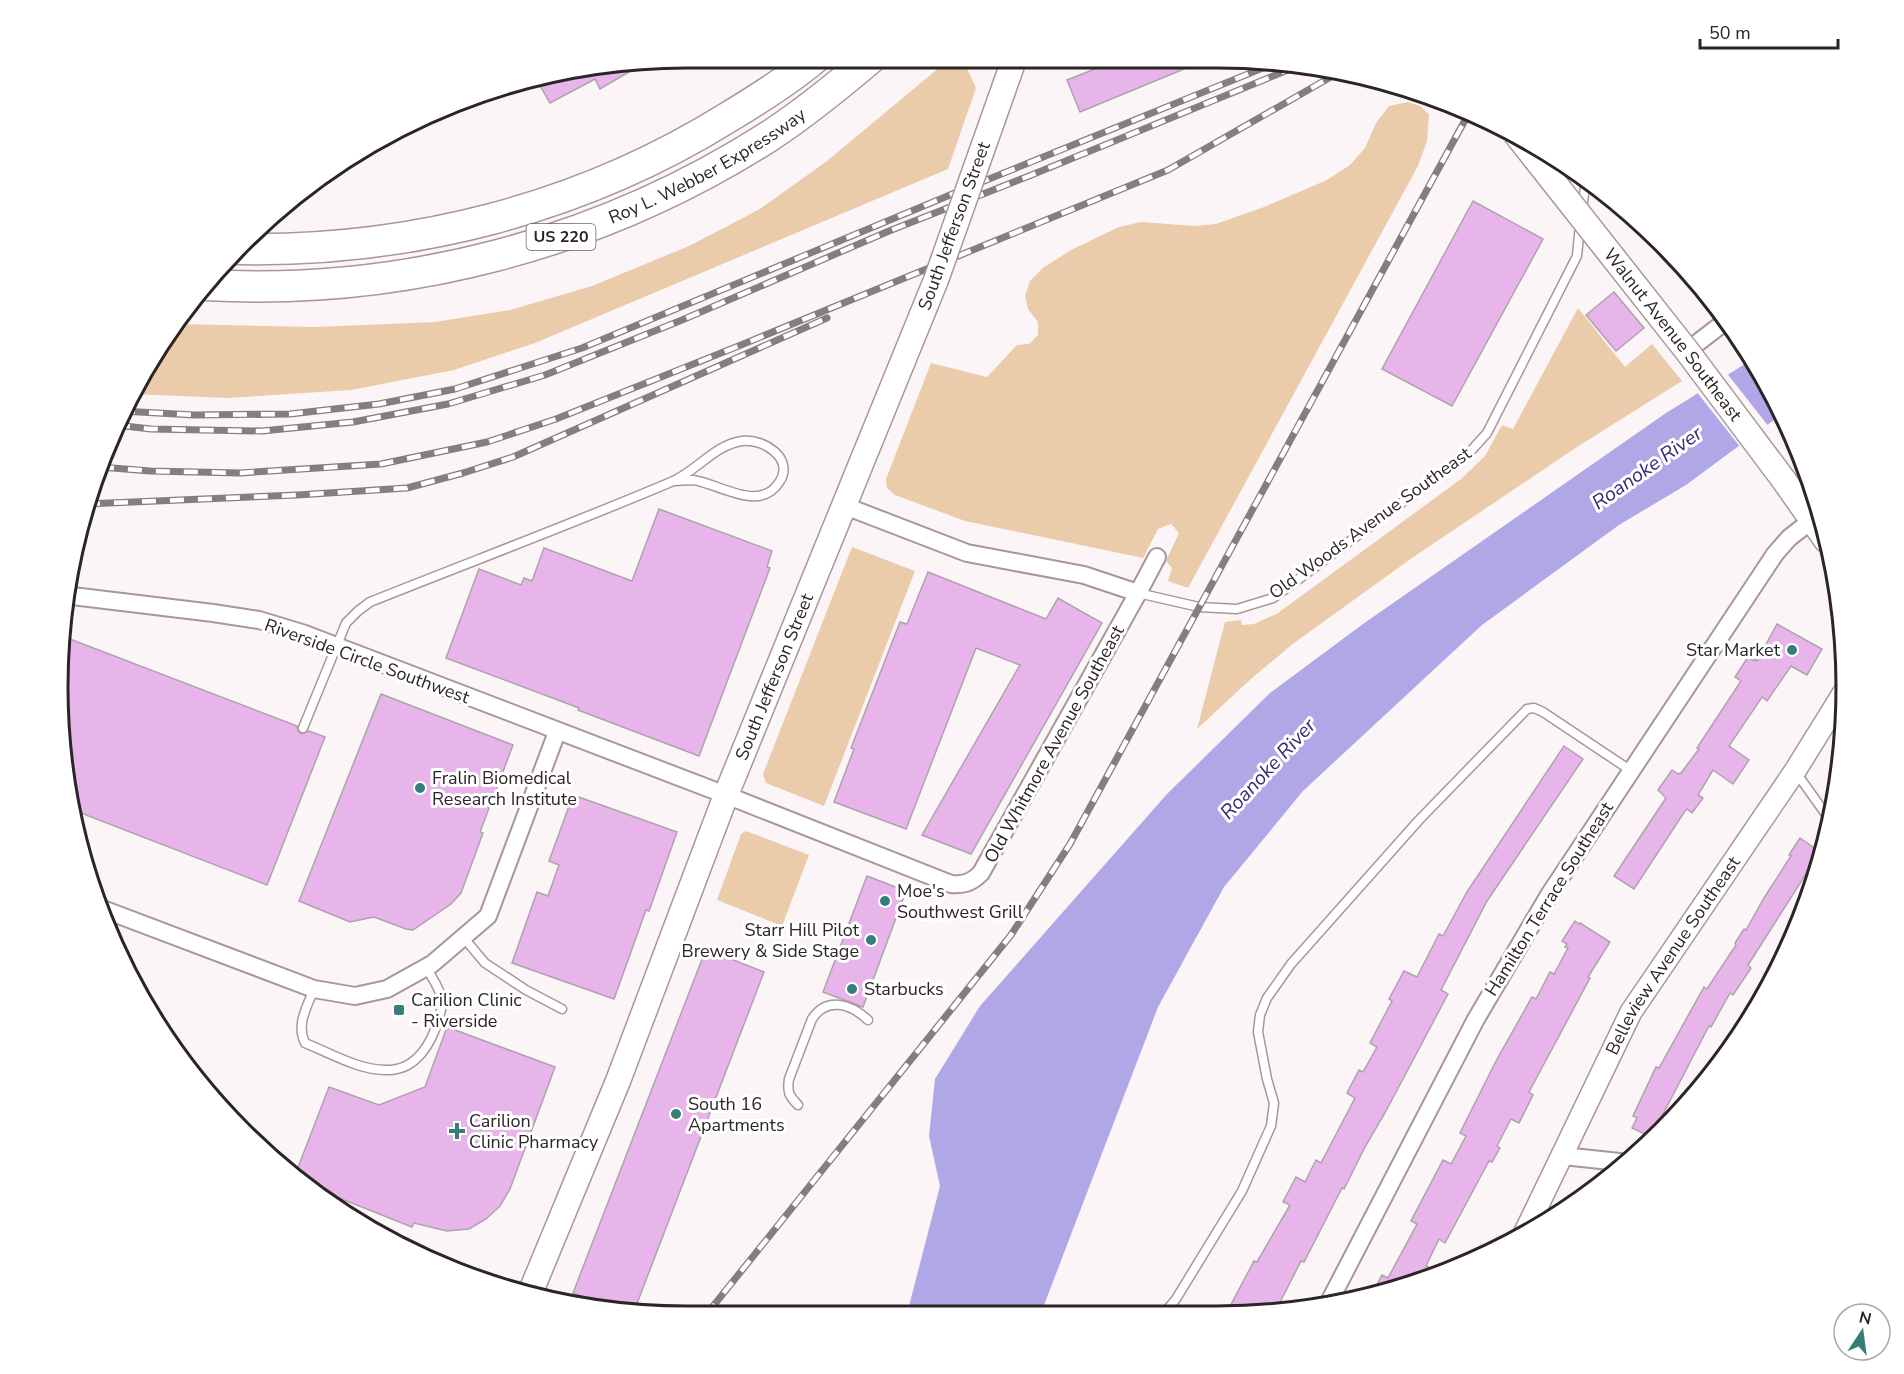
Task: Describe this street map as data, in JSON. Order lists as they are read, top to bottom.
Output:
{
  "streets": {
    "highway": ["Roy L. Webber Expressway", "US 220"],
    "main road": ["South Jefferson Street", "Walnut Avenue Southeast"],
    "street": [
      "Old Woods Avenue Southeast",
      "Riverside Circle Southwest",
      "Old Whitmore Avenue Southeast",
      "Hamilton Terrace Southeast",
      "Belleview Avenue Southeast"
    ]
  },
  "crossings": [
    ["South Jefferson Street", "Old Woods Avenue Southeast"],
    ["South Jefferson Street", "Riverside Circle Southwest"],
    ["South Jefferson Street", "Old Whitmore Avenue Southeast"],
    ["Walnut Avenue Southeast", "Hamilton Terrace Southeast"],
    ["Old Woods Avenue Southeast", "Old Whitmore Avenue Southeast"],
    ["Riverside Circle Southwest", "Old Whitmore Avenue Southeast"]
  ],
  "water": ["Roanoke River"],
  "places": {
    "other": [
      "Star Market",
      "Fralin Biomedical Research Institute",
      "Moe's Southwest Grill",
      "Starr Hill Pilot Brewery & Side Stage",
      "Starbucks",
      "South 16 Apartments"
    ],
    "transit": ["Carilion Clinic - Riverside"],
    "health": ["Carilion Clinic Pharmacy"]
  },
  "scale_bar": "50 m",
  "north": "top"
}
